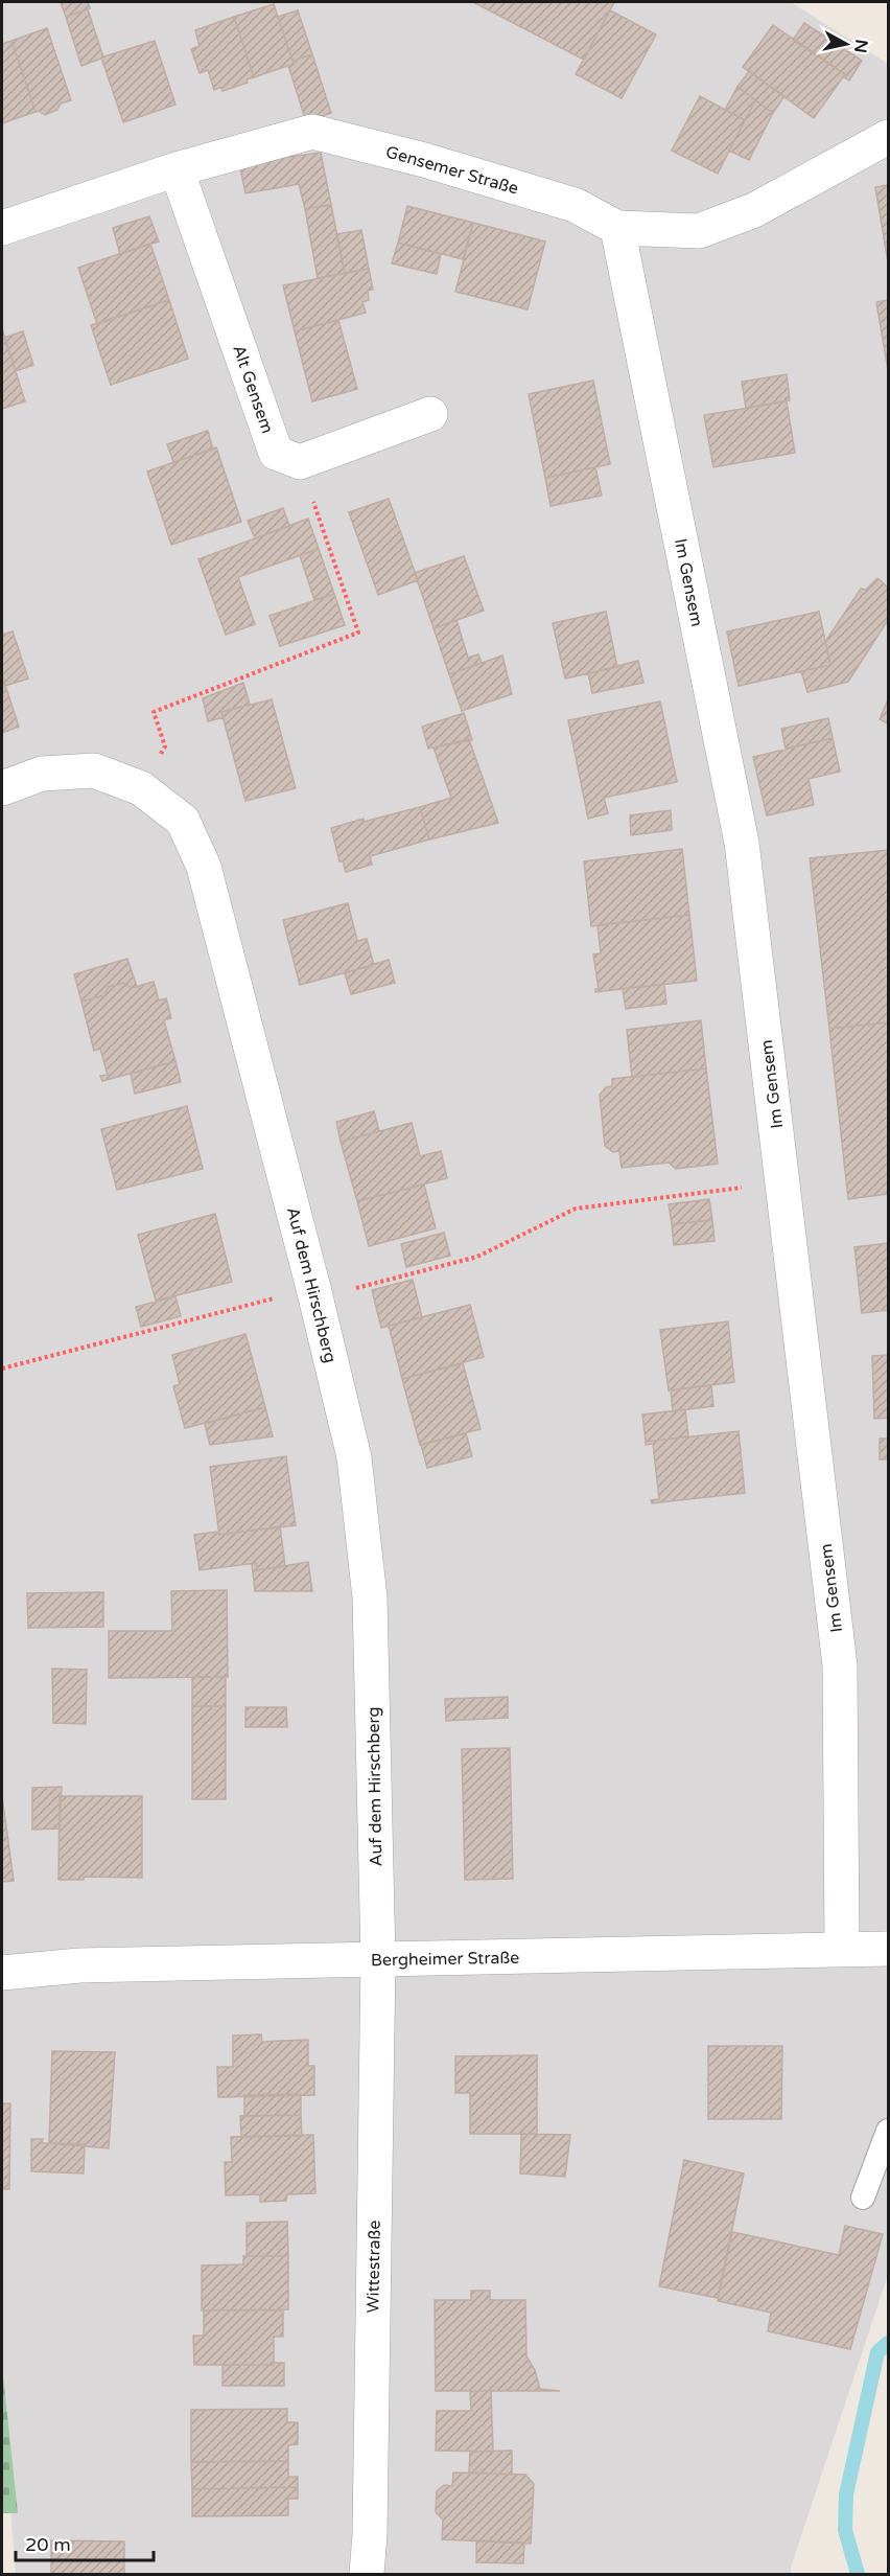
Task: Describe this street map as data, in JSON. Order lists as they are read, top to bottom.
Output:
{
  "streets": {
    "street": [
      "Gensemer Straße",
      "Alt Gensem",
      "Im Gensem",
      "Auf dem Hirschberg",
      "Bergheimer Straße",
      "Wittestraße"
    ]
  },
  "crossings": [
    ["Gensemer Straße", "Alt Gensem"],
    ["Gensemer Straße", "Im Gensem"],
    ["Im Gensem", "Bergheimer Straße"],
    ["Auf dem Hirschberg", "Bergheimer Straße"],
    ["Auf dem Hirschberg", "Wittestraße"],
    ["Bergheimer Straße", "Wittestraße"]
  ],
  "scale_bar": "20 m",
  "north": "right"
}
